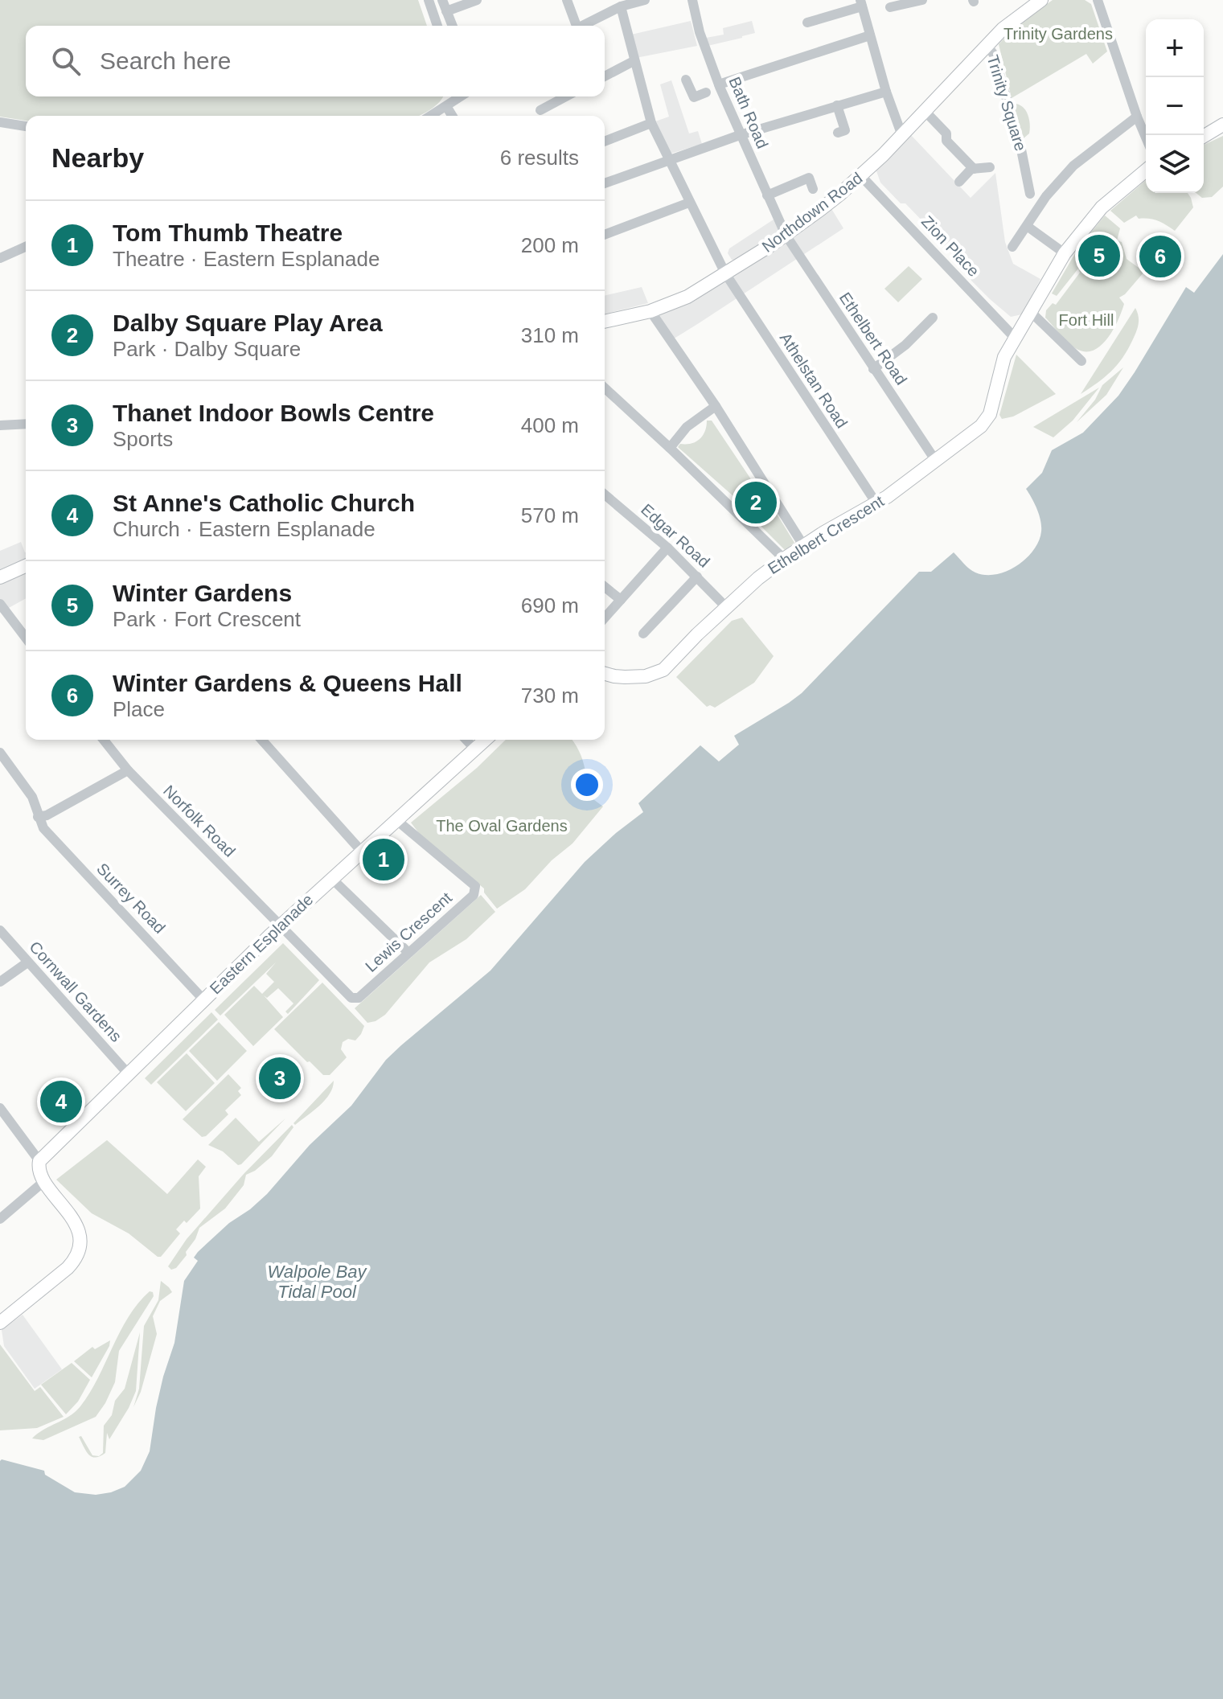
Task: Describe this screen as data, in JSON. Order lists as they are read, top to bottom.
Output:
{
  "streets": {
    "main road": [
      "Trinity Square",
      "Northdown Road",
      "Ethelbert Crescent",
      "Eastern Esplanade"
    ],
    "street": [
      "Bath Road",
      "Zion Place",
      "Ethelbert Road",
      "Athelstan Road",
      "Edgar Road",
      "Norfolk Road",
      "Surrey Road",
      "Lewis Crescent",
      "Cornwall Gardens"
    ]
  },
  "crossings": [
    ["Trinity Square", "Northdown Road"],
    ["Bath Road", "Northdown Road"],
    ["Bath Road", "Ethelbert Road"],
    ["Northdown Road", "Zion Place"],
    ["Northdown Road", "Ethelbert Road"],
    ["Northdown Road", "Athelstan Road"],
    ["Zion Place", "Ethelbert Crescent"],
    ["Ethelbert Road", "Ethelbert Crescent"],
    ["Athelstan Road", "Ethelbert Crescent"],
    ["Ethelbert Crescent", "Edgar Road"],
    ["Norfolk Road", "Lewis Crescent"],
    ["Norfolk Road", "Eastern Esplanade"],
    ["Surrey Road", "Eastern Esplanade"],
    ["Lewis Crescent", "Eastern Esplanade"],
    ["Eastern Esplanade", "Cornwall Gardens"]
  ],
  "water": ["Walpole Bay Tidal Pool"],
  "parks": ["Trinity Gardens", "Fort Hill", "The Oval Gardens"],
  "page": {
    "map_buttons": ["+", "−"],
    "search": "Search here",
    "heading": ["Nearby", "6 results"],
    "list": [
      {
        "mark": "1",
        "name": "Tom Thumb Theatre",
        "note": "Theatre · Eastern Esplanade",
        "value": "200 m"
      },
      {
        "mark": "2",
        "name": "Dalby Square Play Area",
        "note": "Park · Dalby Square",
        "value": "310 m"
      },
      {
        "mark": "3",
        "name": "Thanet Indoor Bowls Centre",
        "note": "Sports",
        "value": "400 m"
      },
      {
        "mark": "4",
        "name": "St Anne's Catholic Church",
        "note": "Church · Eastern Esplanade",
        "value": "570 m"
      },
      {
        "mark": "5",
        "name": "Winter Gardens",
        "note": "Park · Fort Crescent",
        "value": "690 m"
      },
      {
        "mark": "6",
        "name": "Winter Gardens & Queens Hall",
        "note": "Place",
        "value": "730 m"
      }
    ],
    "pins": [
      "5",
      "6",
      "2",
      "1",
      "3",
      "4"
    ]
  }
}
